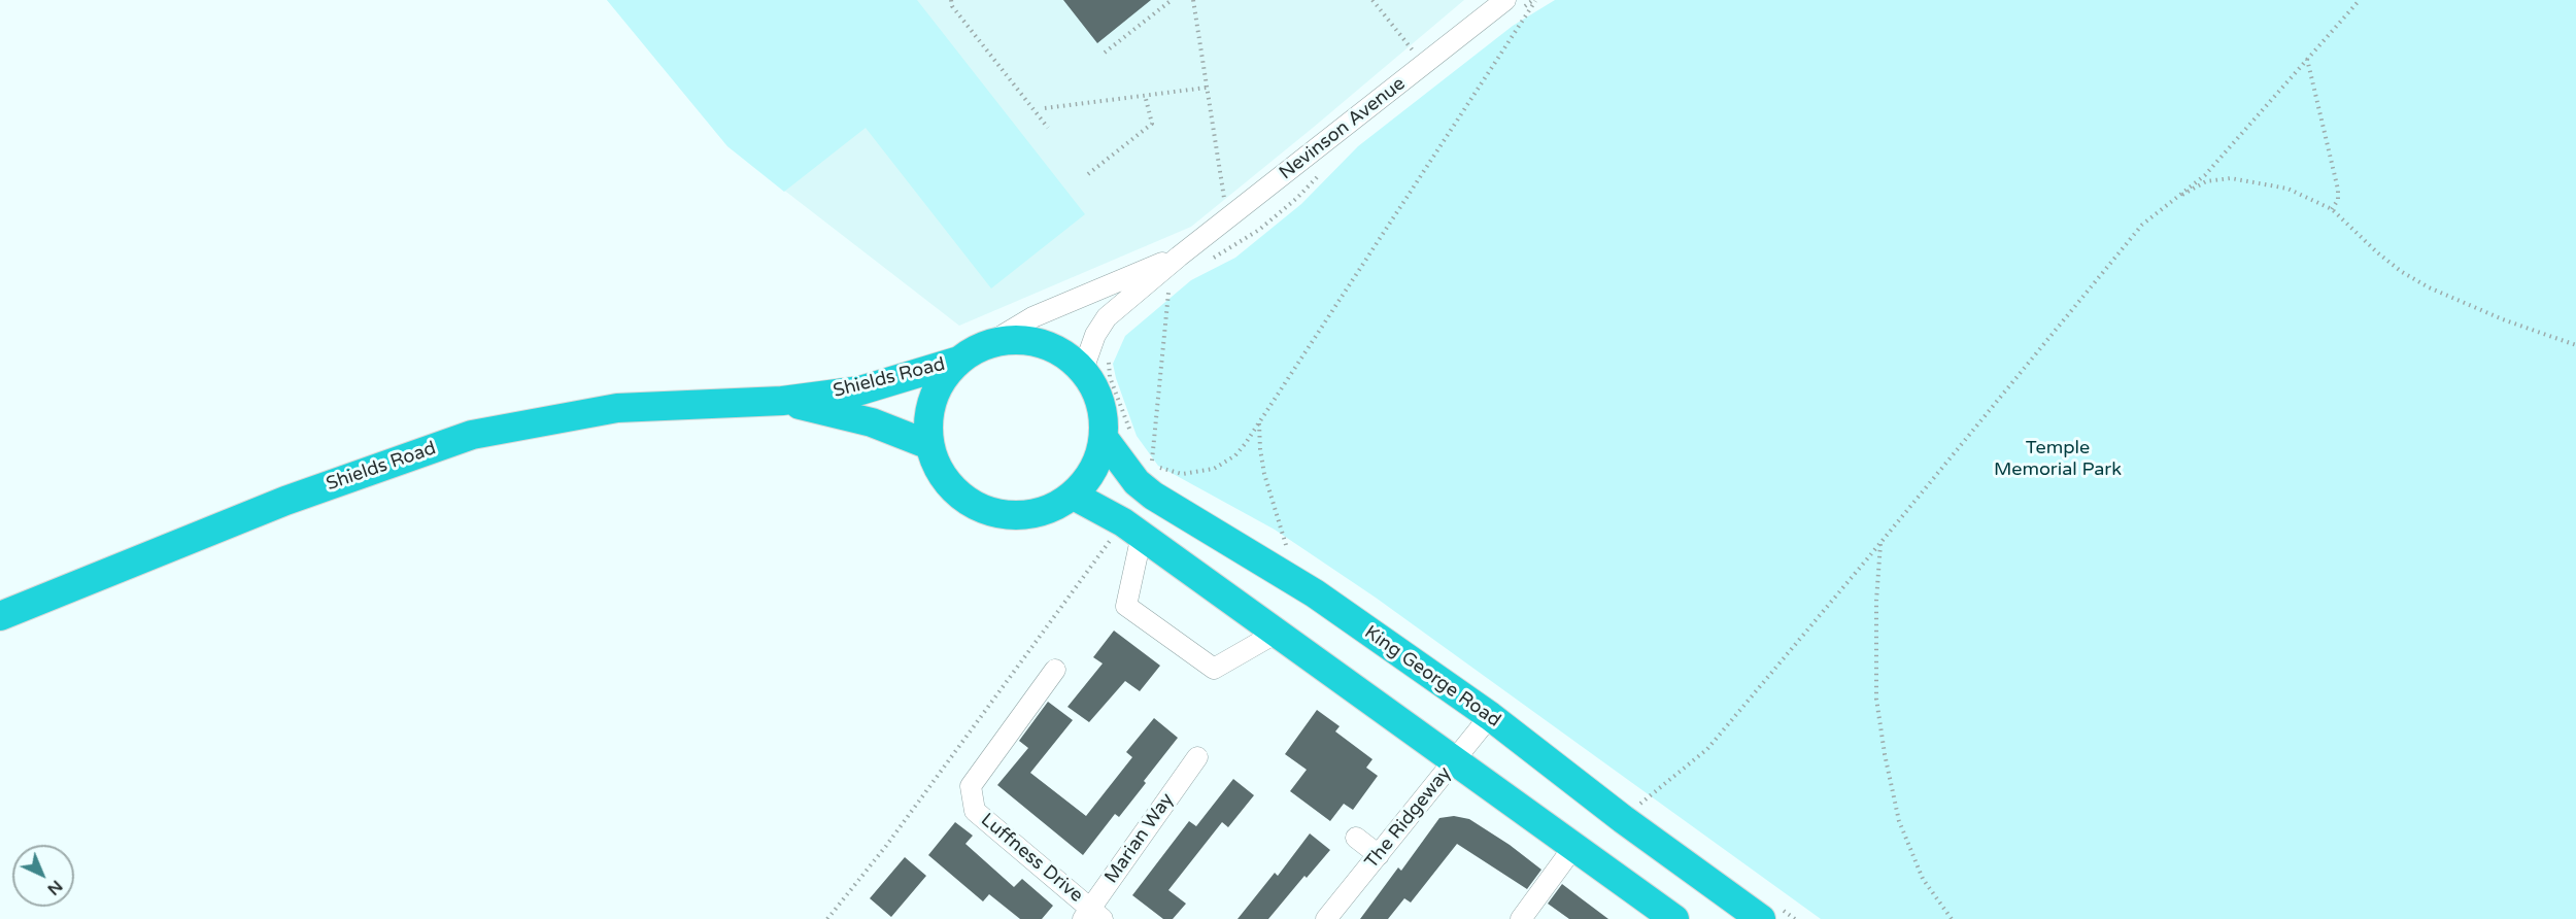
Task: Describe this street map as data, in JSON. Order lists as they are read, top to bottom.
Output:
{
  "streets": {
    "highway": ["Shields Road", "King George Road"],
    "street": [
      "Nevinson Avenue",
      "The Ridgeway",
      "Marian Way",
      "Luffness Drive"
    ]
  },
  "crossings": [
    ["Nevinson Avenue", "Shields Road"],
    ["Nevinson Avenue", "King George Road"],
    ["Shields Road", "King George Road"],
    ["King George Road", "The Ridgeway"],
    ["Marian Way", "Luffness Drive"]
  ],
  "parks": ["Temple Memorial Park"],
  "north": "bottom right"
}
